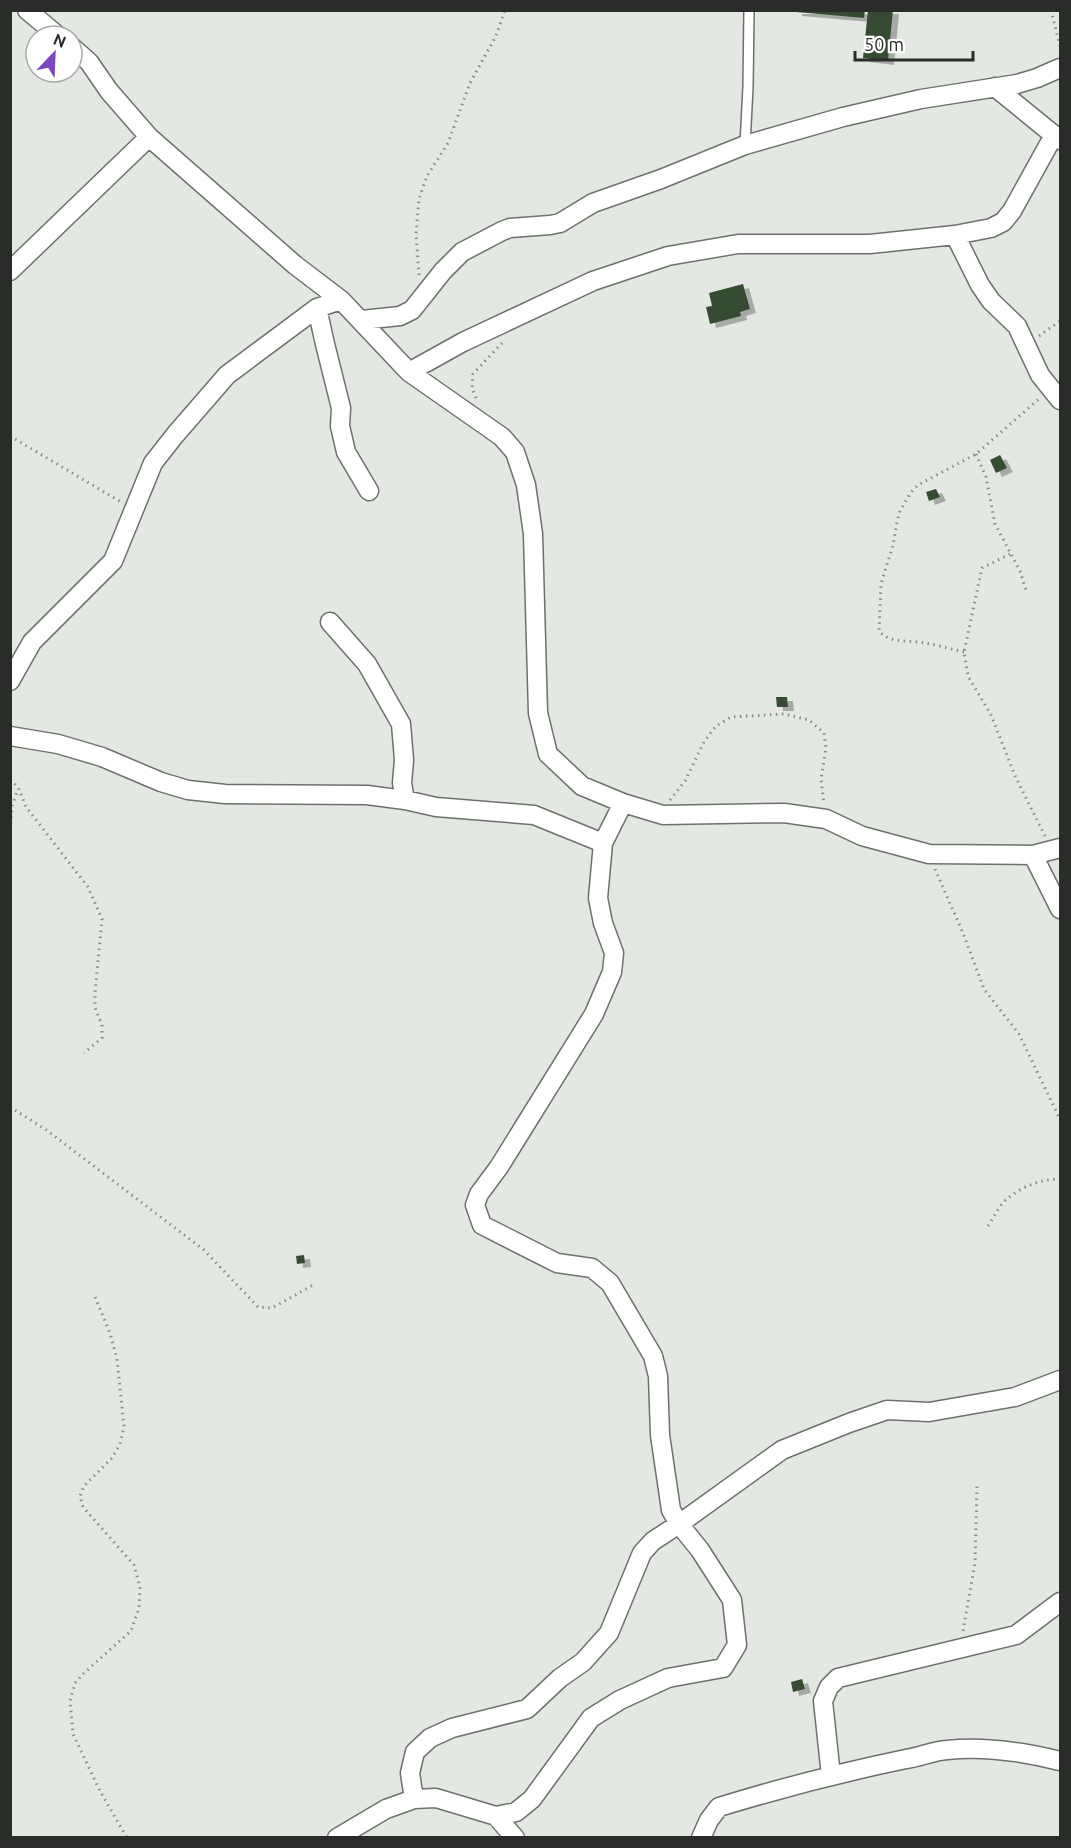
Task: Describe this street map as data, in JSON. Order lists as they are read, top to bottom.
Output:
{
  "scale_bar": "50 m",
  "north": "top right"
}
